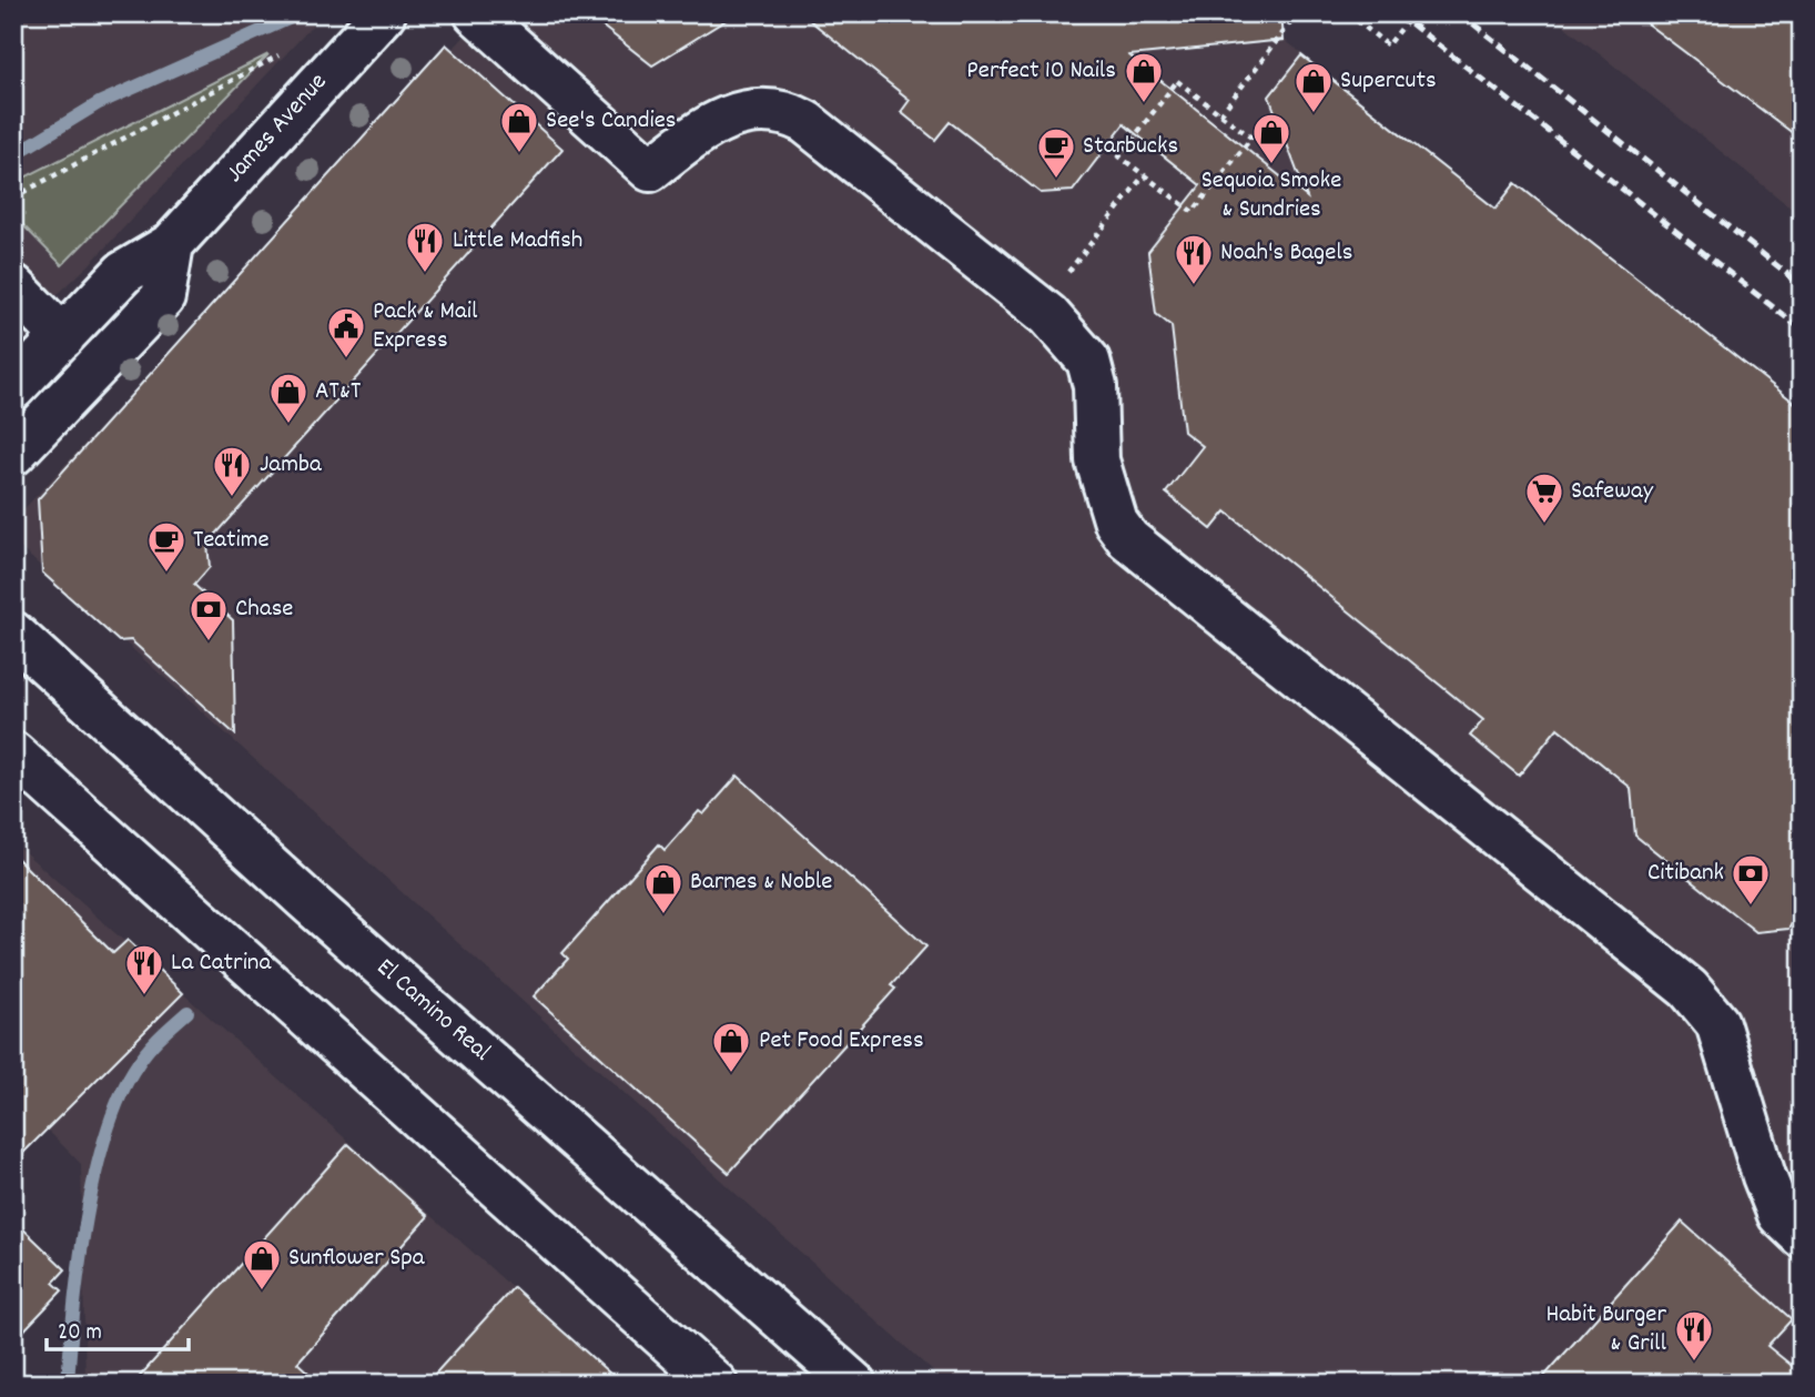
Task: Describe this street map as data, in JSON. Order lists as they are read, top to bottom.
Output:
{
  "streets": {
    "main road": ["James Avenue", "El Camino Real"]
  },
  "places": {
    "shop": [
      "Perfect 10 Nails",
      "Supercuts",
      "See's Candies",
      "Sequoia Smoke & Sundries",
      "AT&T",
      "Barnes & Noble",
      "Pet Food Express",
      "Sunflower Spa"
    ],
    "cafe": ["Starbucks", "Teatime"],
    "restaurant": [
      "Little Madfish",
      "Noah's Bagels",
      "Jamba",
      "La Catrina",
      "Habit Burger & Grill"
    ],
    "public building": ["Pack & Mail Express"],
    "supermarket": ["Safeway"],
    "bank": ["Chase", "Citibank"]
  },
  "scale_bar": "20 m"
}
